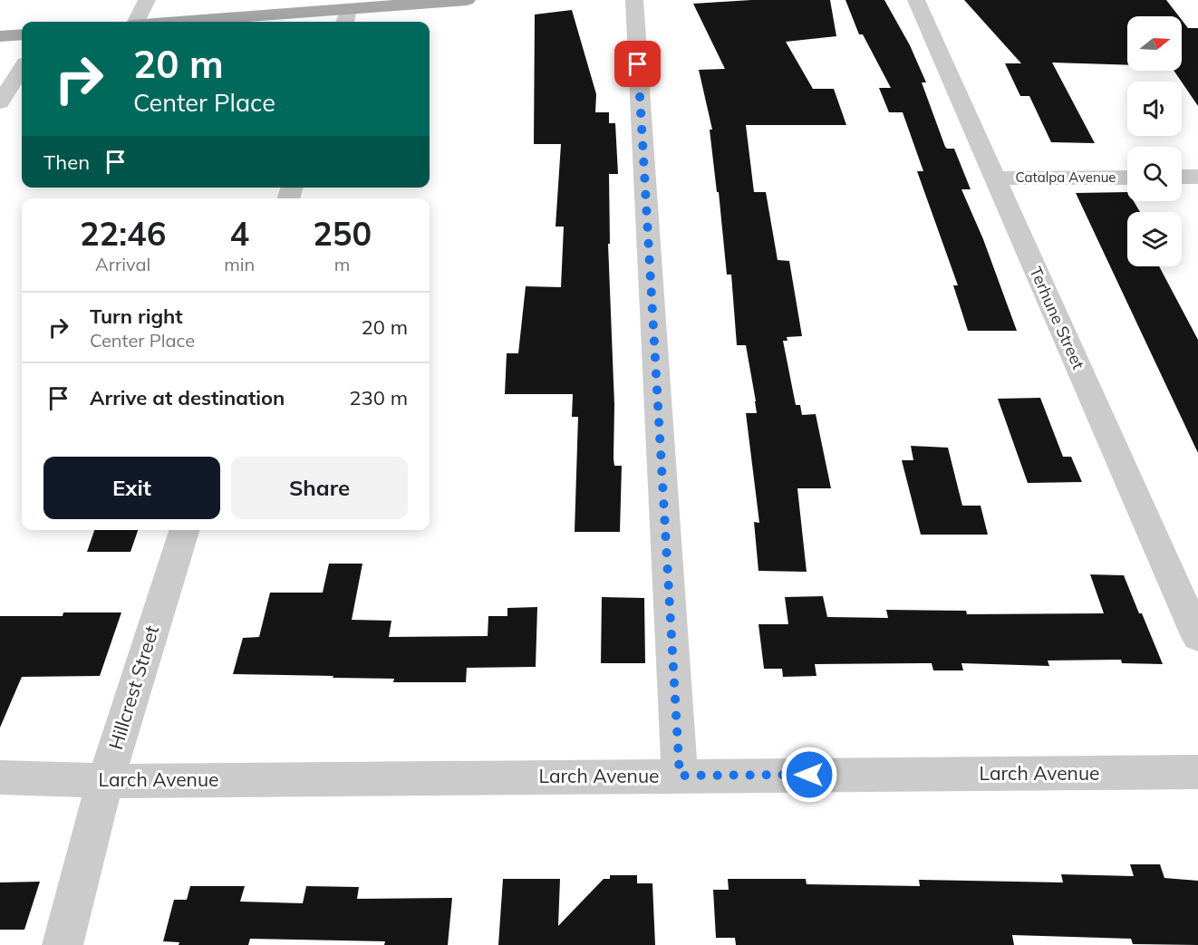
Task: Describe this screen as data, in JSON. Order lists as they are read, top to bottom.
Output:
{
  "streets": {
    "street": [
      "Catalpa Avenue",
      "Terhune Street",
      "Hillcrest Street",
      "Larch Avenue"
    ]
  },
  "crossings": [
    ["Catalpa Avenue", "Terhune Street"],
    ["Hillcrest Street", "Larch Avenue"]
  ],
  "north": "right",
  "page": {
    "turn": ["20 m", "Center Place"],
    "then": "Then",
    "eta": [
      "22:46",
      "Arrival",
      "4",
      "min",
      "250",
      "m"
    ],
    "list": [
      {
        "name": "Turn right",
        "note": "Center Place",
        "value": "20 m"
      },
      {
        "name": "Arrive at destination",
        "value": "230 m"
      }
    ],
    "buttons": ["Exit", "Share"]
  }
}
